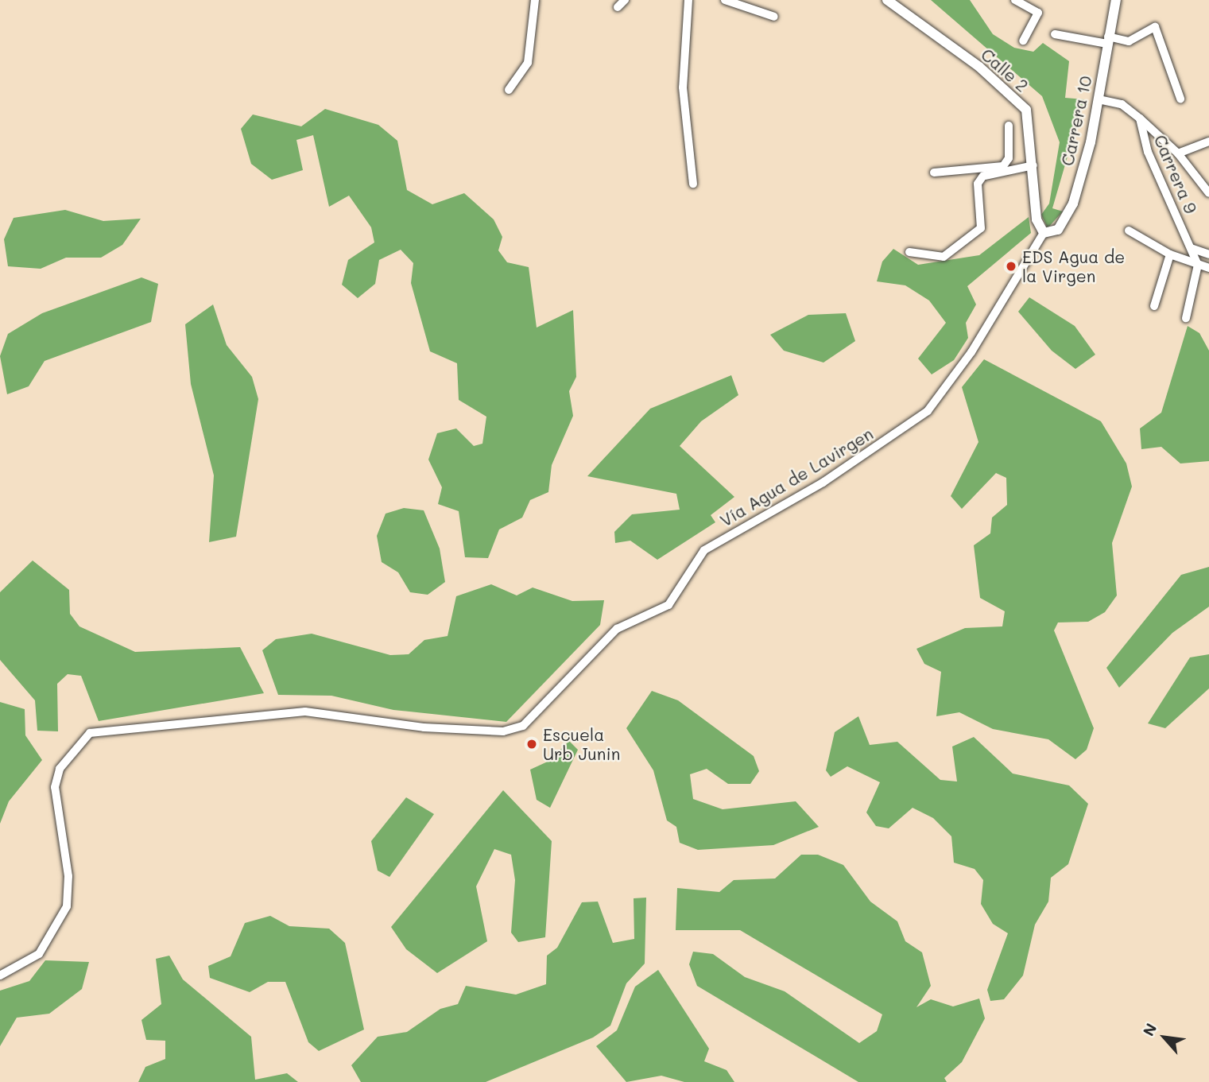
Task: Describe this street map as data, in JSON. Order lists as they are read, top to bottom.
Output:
{
  "streets": {
    "street": [
      "Calle 2",
      "Carrera 10",
      "Carrera 9",
      "Vía Agua de Lavirgen"
    ]
  },
  "crossings": [
    ["Calle 2", "Carrera 10"],
    ["Calle 2", "Vía Agua de Lavirgen"],
    ["Carrera 10", "Carrera 9"],
    ["Carrera 10", "Vía Agua de Lavirgen"]
  ],
  "places": ["EDS Agua de la Virgen", "Escuela Urb Junin"],
  "north": "top left"
}
